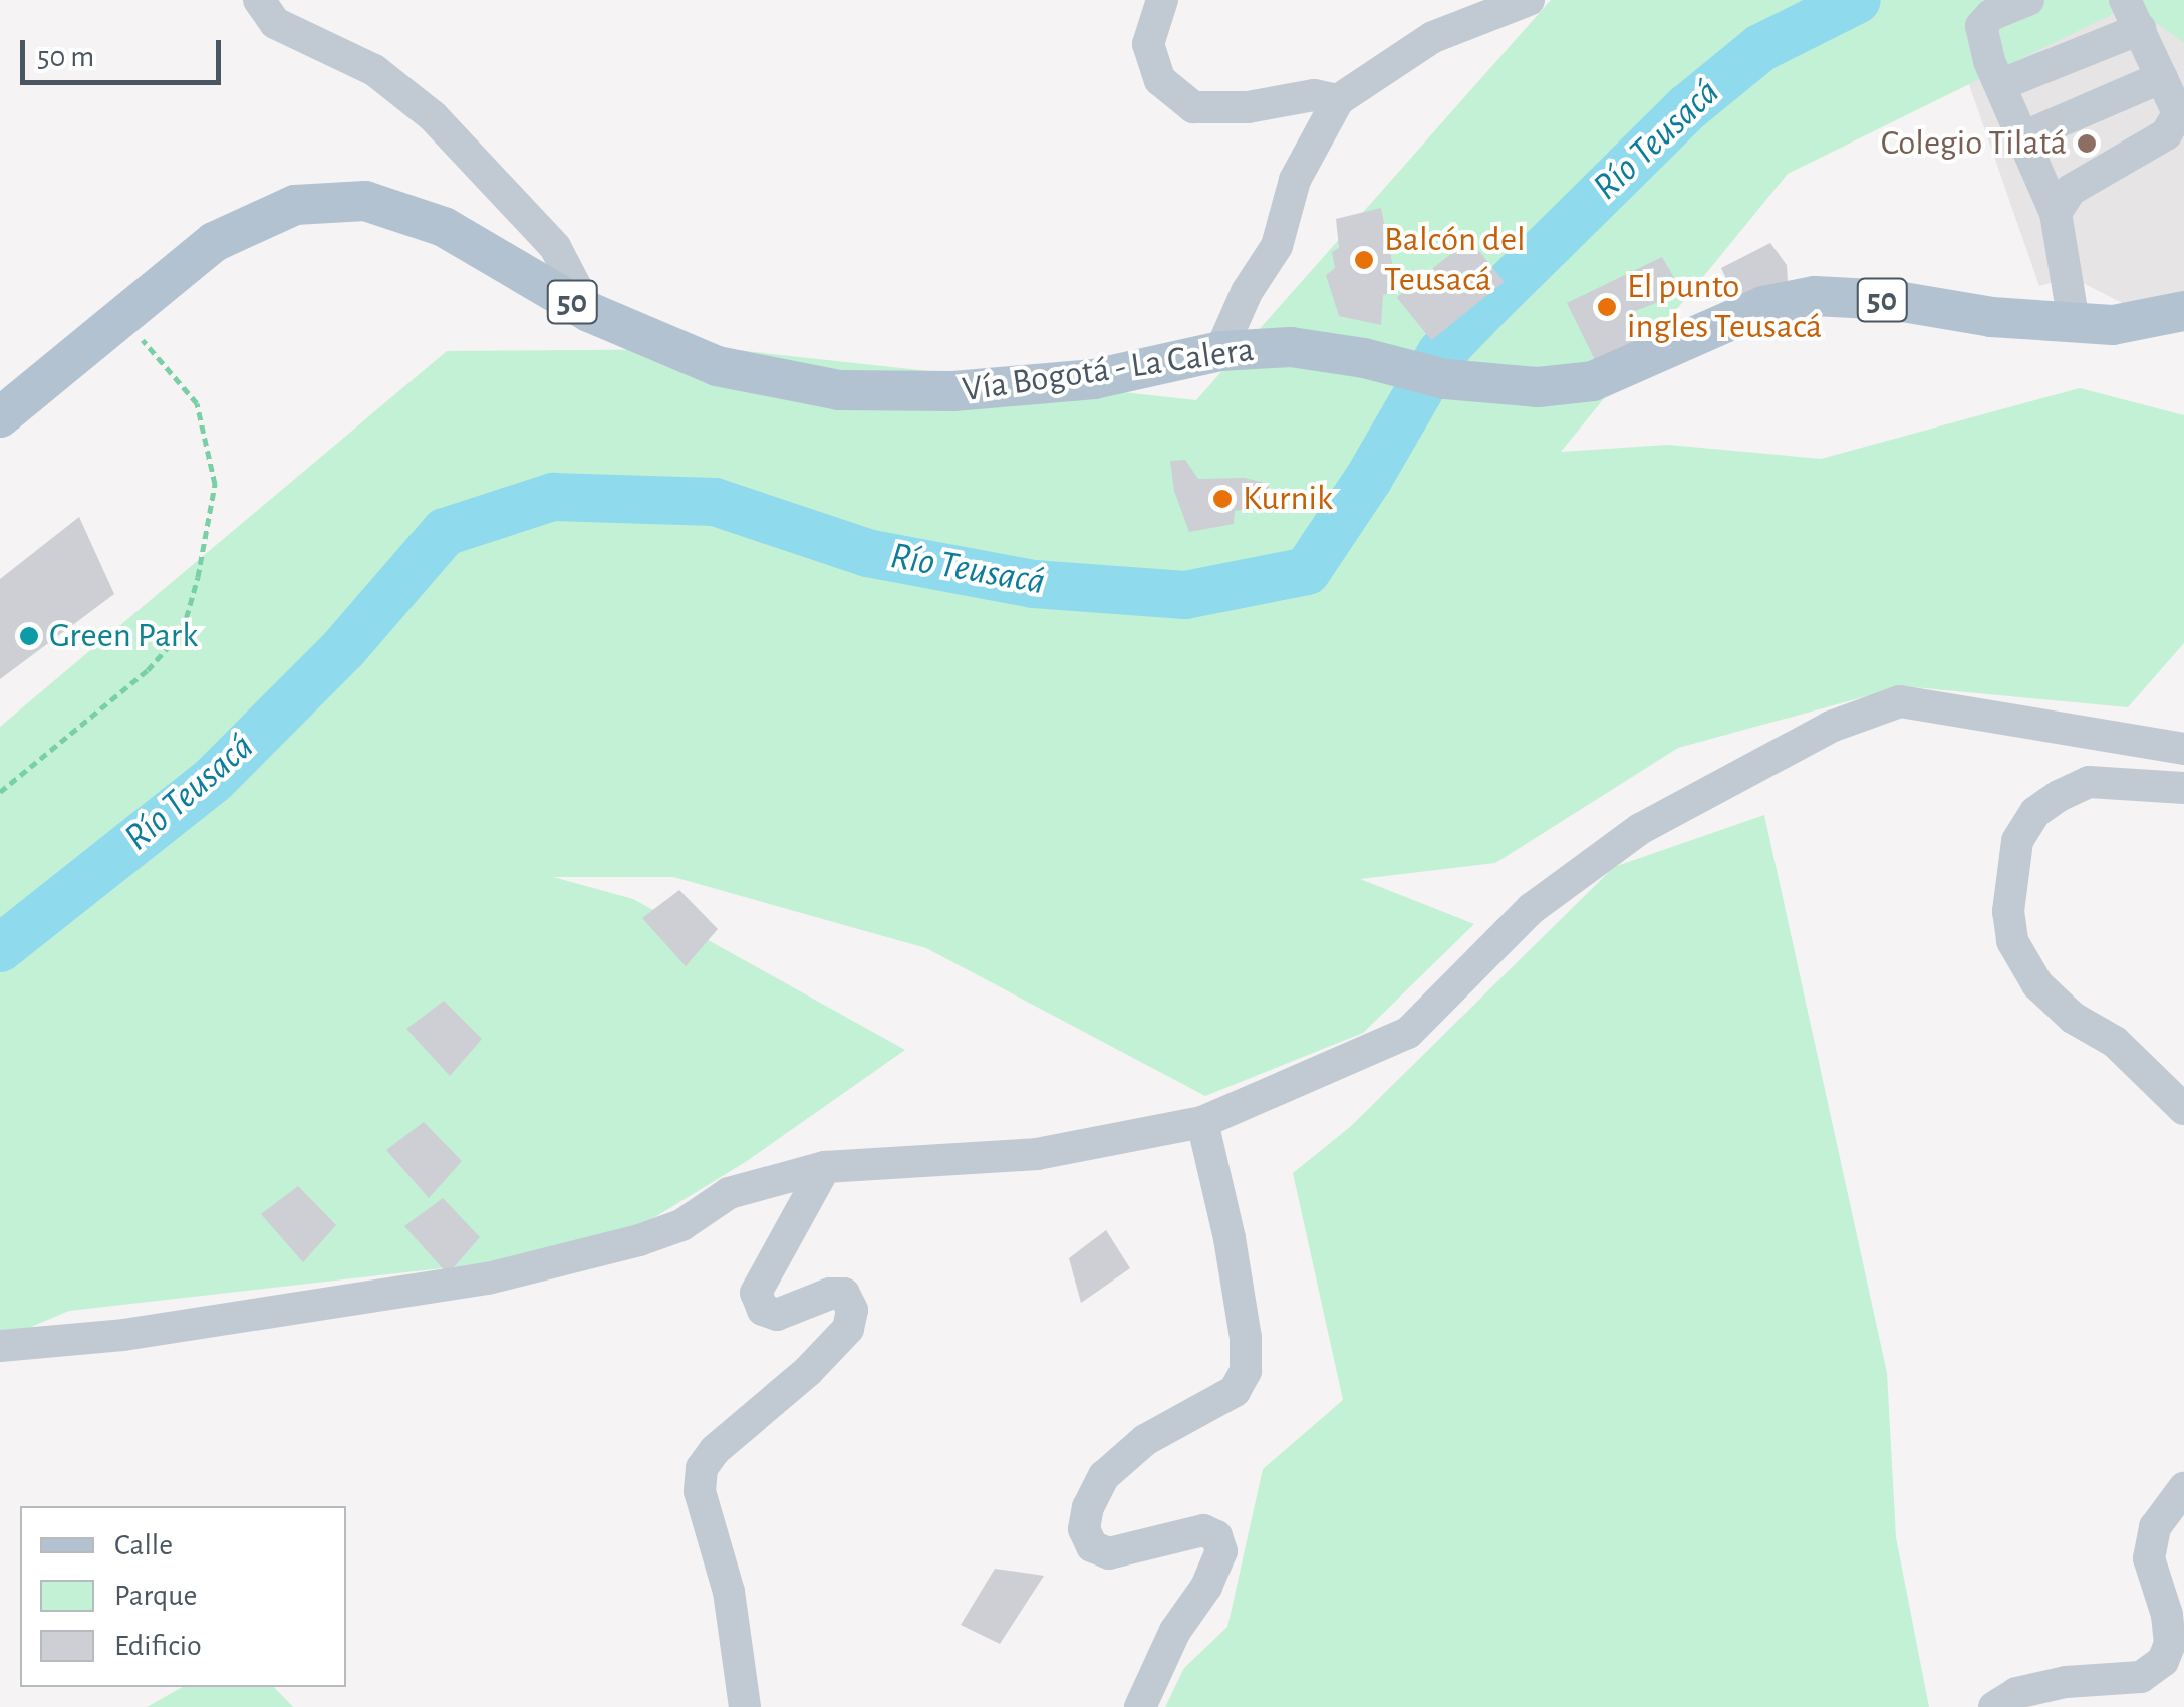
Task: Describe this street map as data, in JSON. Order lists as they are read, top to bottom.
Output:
{
  "streets": {
    "main road": ["50", "Vía Bogotá - La Calera"]
  },
  "water": ["Río Teusacá"],
  "places": [
    "Colegio Tilatá",
    "Balcón del Teusacá",
    "El punto ingles Teusacá",
    "Kurnik",
    "Green Park"
  ],
  "legend": ["Calle", "Parque", "Edificio"],
  "scale_bar": "50 m"
}
